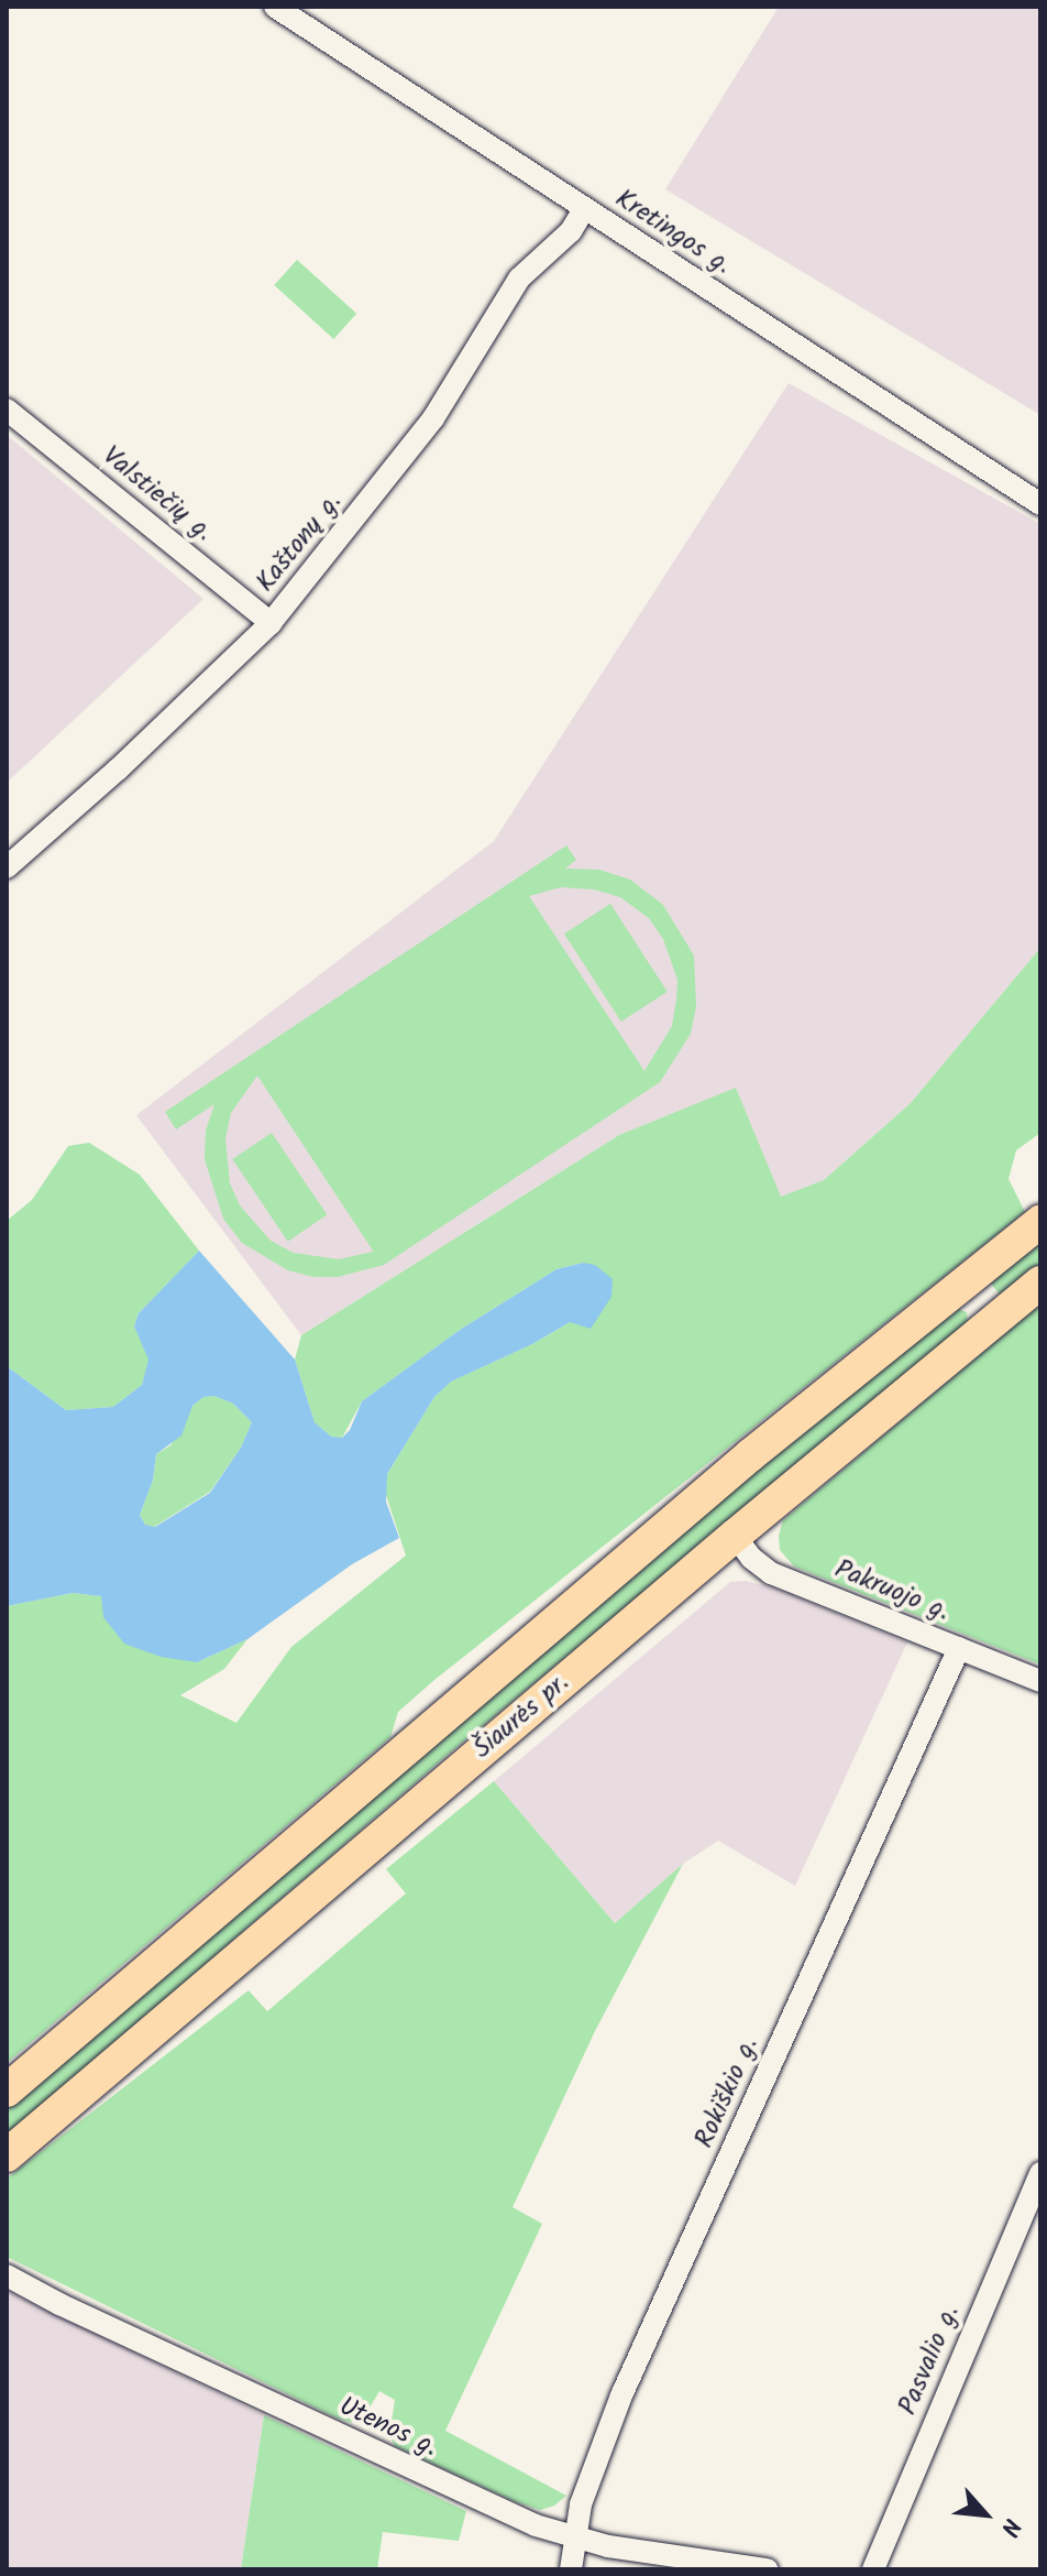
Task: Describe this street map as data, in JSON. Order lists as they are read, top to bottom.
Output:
{
  "streets": {
    "main road": ["Šiaurės pr."],
    "street": [
      "Kretingos g.",
      "Valstiečių g.",
      "Kaštonų g.",
      "Pakruojo g.",
      "Rokiškio g.",
      "Pasvalio g.",
      "Utenos g."
    ]
  },
  "crossings": [
    ["Kretingos g.", "Kaštonų g."],
    ["Valstiečių g.", "Kaštonų g."],
    ["Pakruojo g.", "Šiaurės pr."],
    ["Pakruojo g.", "Rokiškio g."],
    ["Rokiškio g.", "Utenos g."]
  ],
  "north": "bottom right"
}
